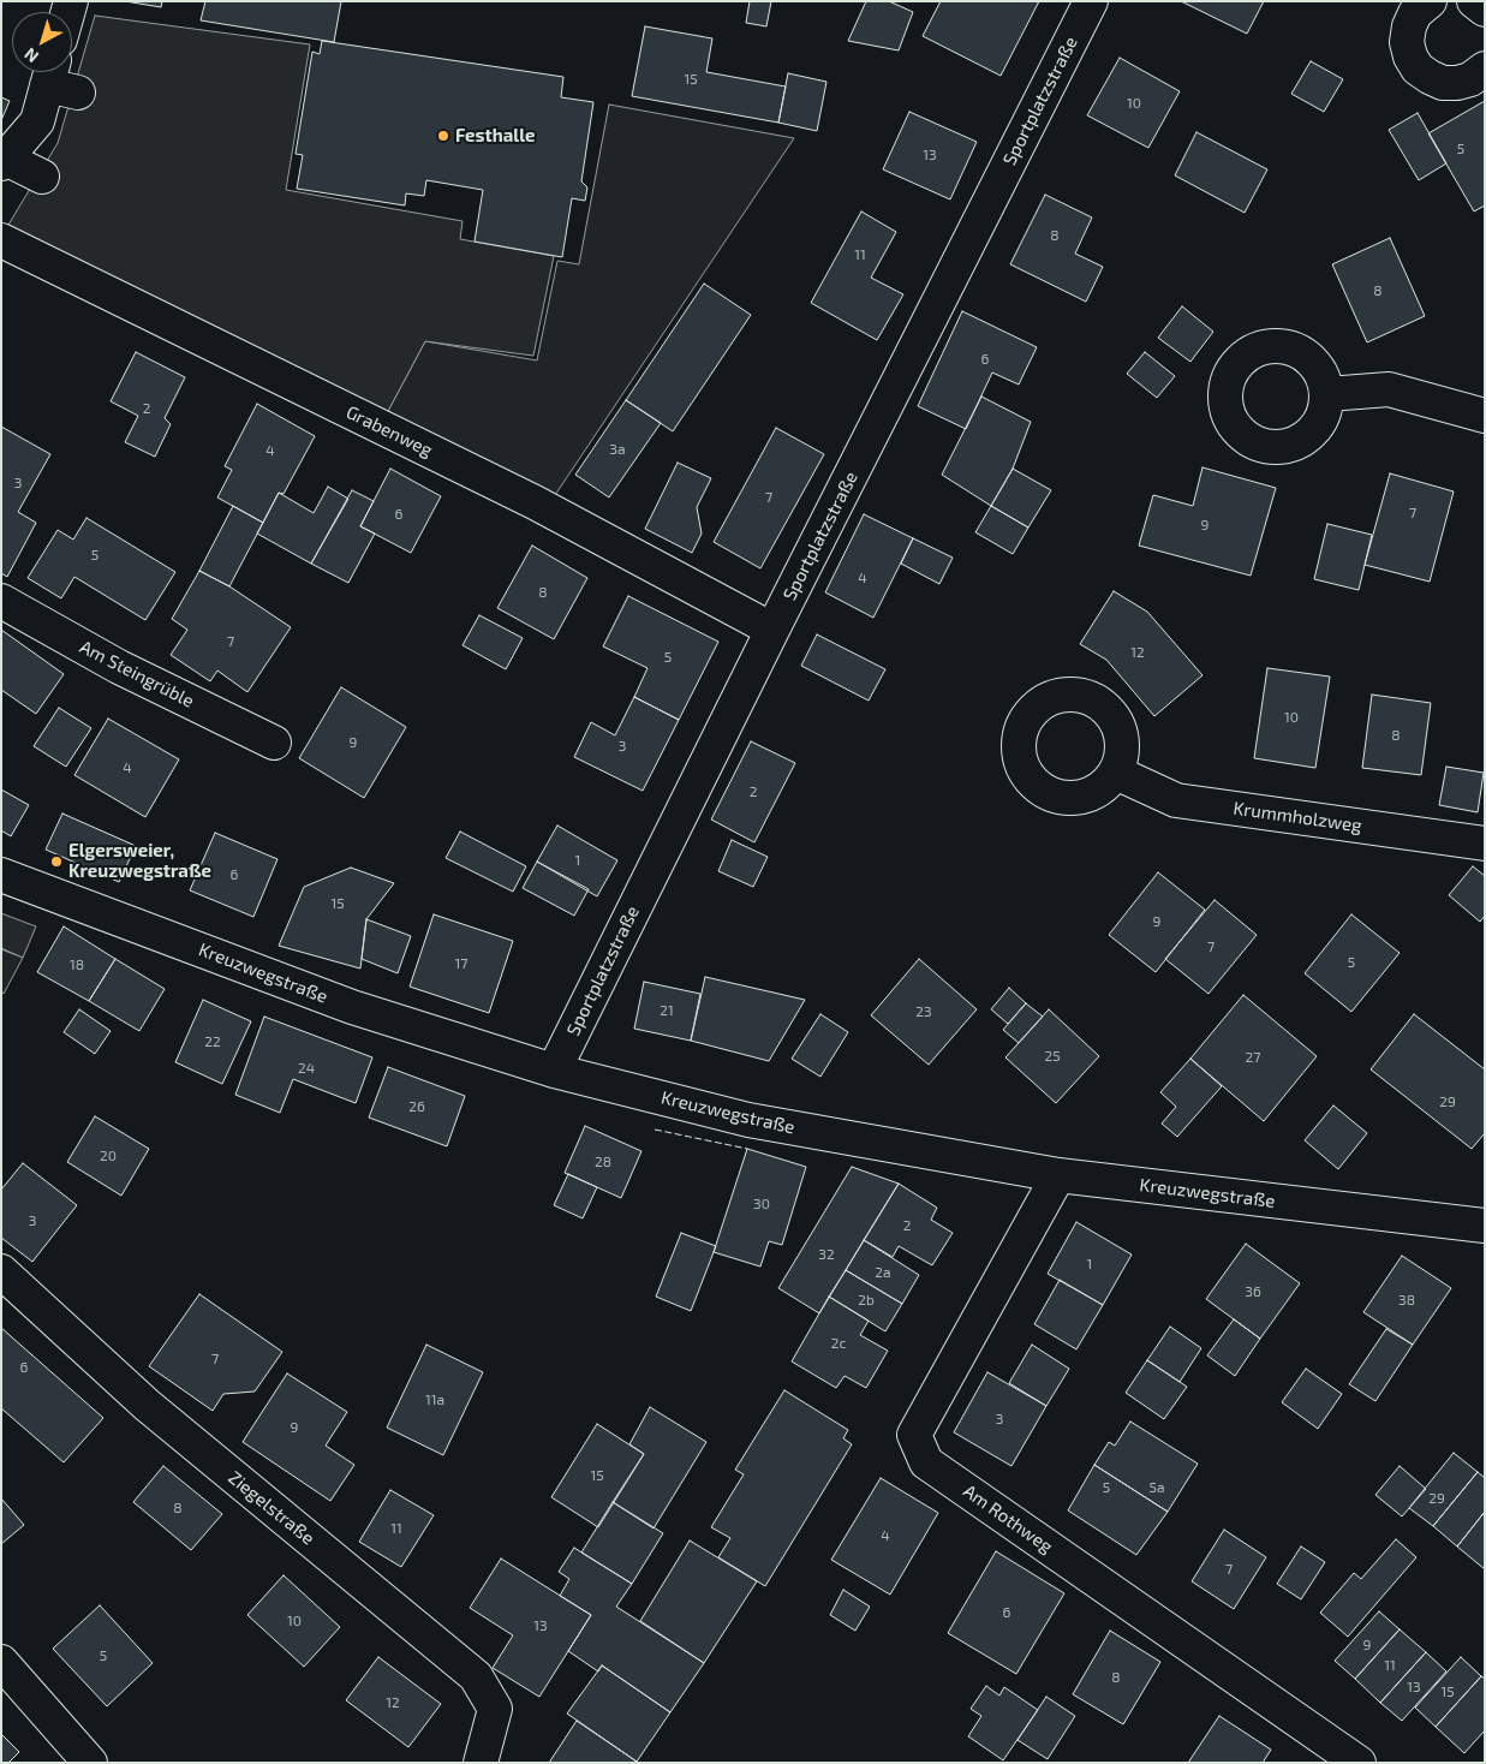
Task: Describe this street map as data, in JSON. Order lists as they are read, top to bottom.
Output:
{
  "streets": {
    "street": [
      "Sportplatzstraße",
      "Grabenweg",
      "Am Steingrüble",
      "Krummholzweg",
      "Kreuzwegstraße",
      "Ziegelstraße",
      "Am Rothweg"
    ]
  },
  "crossings": [
    ["Sportplatzstraße", "Grabenweg"],
    ["Sportplatzstraße", "Kreuzwegstraße"],
    ["Kreuzwegstraße", "Am Rothweg"]
  ],
  "places": ["Festhalle", "Elgersweier, Kreuzwegstraße"],
  "house_numbers": [
    "15",
    "10",
    "5",
    "13",
    "8",
    "11",
    "8",
    "6",
    "2",
    "3a",
    "4",
    "3",
    "7",
    "7",
    "6",
    "9",
    "5",
    "4",
    "8",
    "7",
    "12",
    "5",
    "10",
    "8",
    "9",
    "3",
    "4",
    "2",
    "1",
    "6",
    "15",
    "9",
    "7",
    "5",
    "17",
    "18",
    "21",
    "23",
    "22",
    "25",
    "27",
    "24",
    "29",
    "26",
    "20",
    "28",
    "30",
    "3",
    "2",
    "32",
    "1",
    "2a",
    "36",
    "2b",
    "38",
    "2c",
    "7",
    "6",
    "11a",
    "3",
    "9",
    "15",
    "5",
    "5a",
    "29",
    "8",
    "11",
    "4",
    "7",
    "6",
    "10",
    "13",
    "9",
    "5",
    "11",
    "8",
    "13",
    "15",
    "12"
  ],
  "north": "bottom left"
}
